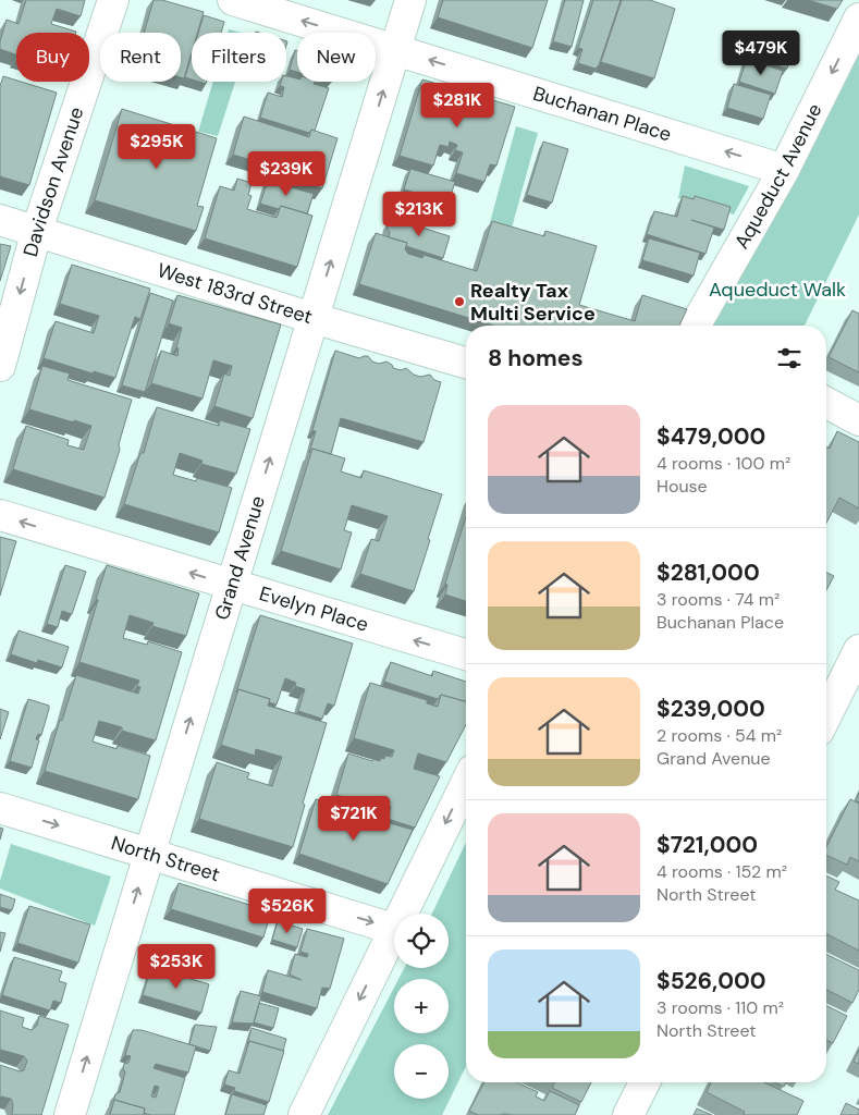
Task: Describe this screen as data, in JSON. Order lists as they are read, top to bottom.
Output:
{
  "streets": {
    "street": [
      "Buchanan Place",
      "Aqueduct Avenue",
      "Davidson Avenue",
      "West 183rd Street",
      "Grand Avenue",
      "Evelyn Place",
      "North Street"
    ]
  },
  "crossings": [
    ["Buchanan Place", "Aqueduct Avenue"],
    ["Buchanan Place", "Grand Avenue"],
    ["Davidson Avenue", "West 183rd Street"],
    ["West 183rd Street", "Grand Avenue"],
    ["Grand Avenue", "Evelyn Place"],
    ["Grand Avenue", "North Street"]
  ],
  "one_way": [
    "Buchanan Place",
    "Aqueduct Avenue",
    "Davidson Avenue",
    "Grand Avenue",
    "Evelyn Place",
    "North Street"
  ],
  "parks": ["Aqueduct Walk"],
  "places": ["Realty Tax Multi Service"],
  "page": {
    "price": [
      "$479K",
      "$281K",
      "$295K",
      "$239K",
      "$213K",
      "$721K",
      "$526K",
      "$253K"
    ],
    "chip": [
      "Buy",
      "Rent",
      "Filters",
      "New"
    ],
    "heading": "8 homes",
    "list": [
      {
        "name": "$479,000",
        "note": "4 rooms · 100 m² · House"
      },
      {
        "name": "$281,000",
        "note": "3 rooms · 74 m² · Buchanan Place"
      },
      {
        "name": "$239,000",
        "note": "2 rooms · 54 m² · Grand Avenue"
      },
      {
        "name": "$721,000",
        "note": "4 rooms · 152 m² · North Street"
      },
      {
        "name": "$526,000",
        "note": "3 rooms · 110 m² · North Street"
      }
    ],
    "map_buttons": ["+", "−"]
  }
}
